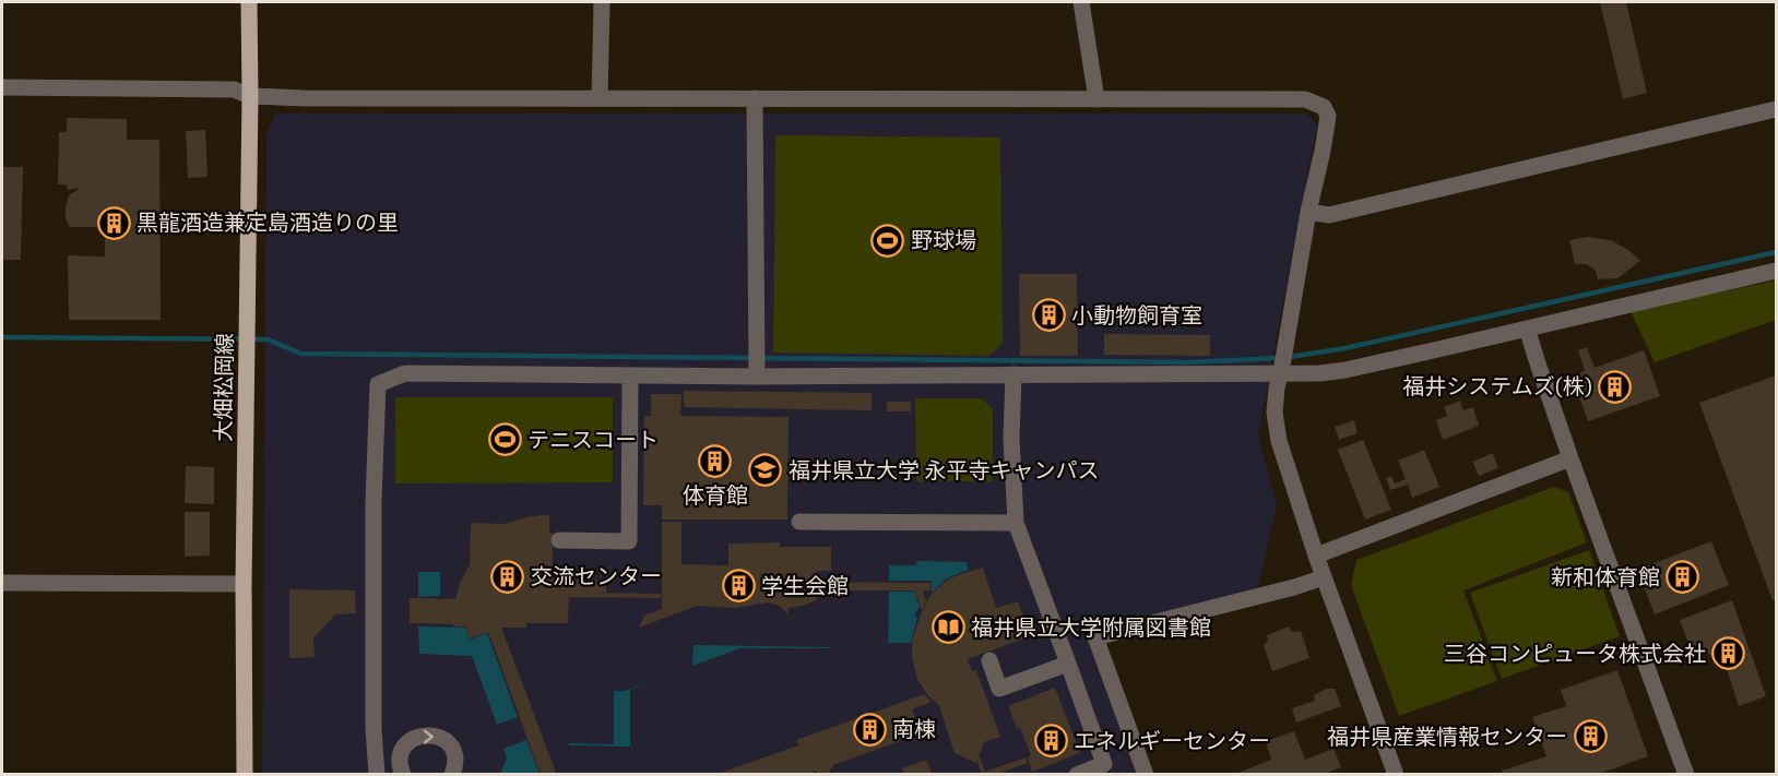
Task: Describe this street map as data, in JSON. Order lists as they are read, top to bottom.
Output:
{
  "streets": {
    "main road": ["大畑松岡線"]
  },
  "places": {
    "building": [
      "黒龍酒造兼定島酒造りの里",
      "小動物飼育室",
      "福井システムズ(株)",
      "体育館",
      "交流センター",
      "新和体育館",
      "学生会館",
      "三谷コンピュータ株式会社",
      "南棟",
      "福井県産業情報センター",
      "エネルギーセンター"
    ],
    "sports": ["野球場", "テニスコート"],
    "school or university": ["福井県立大学 永平寺キャンパス"],
    "library": ["福井県立大学附属図書館"]
  }
}
